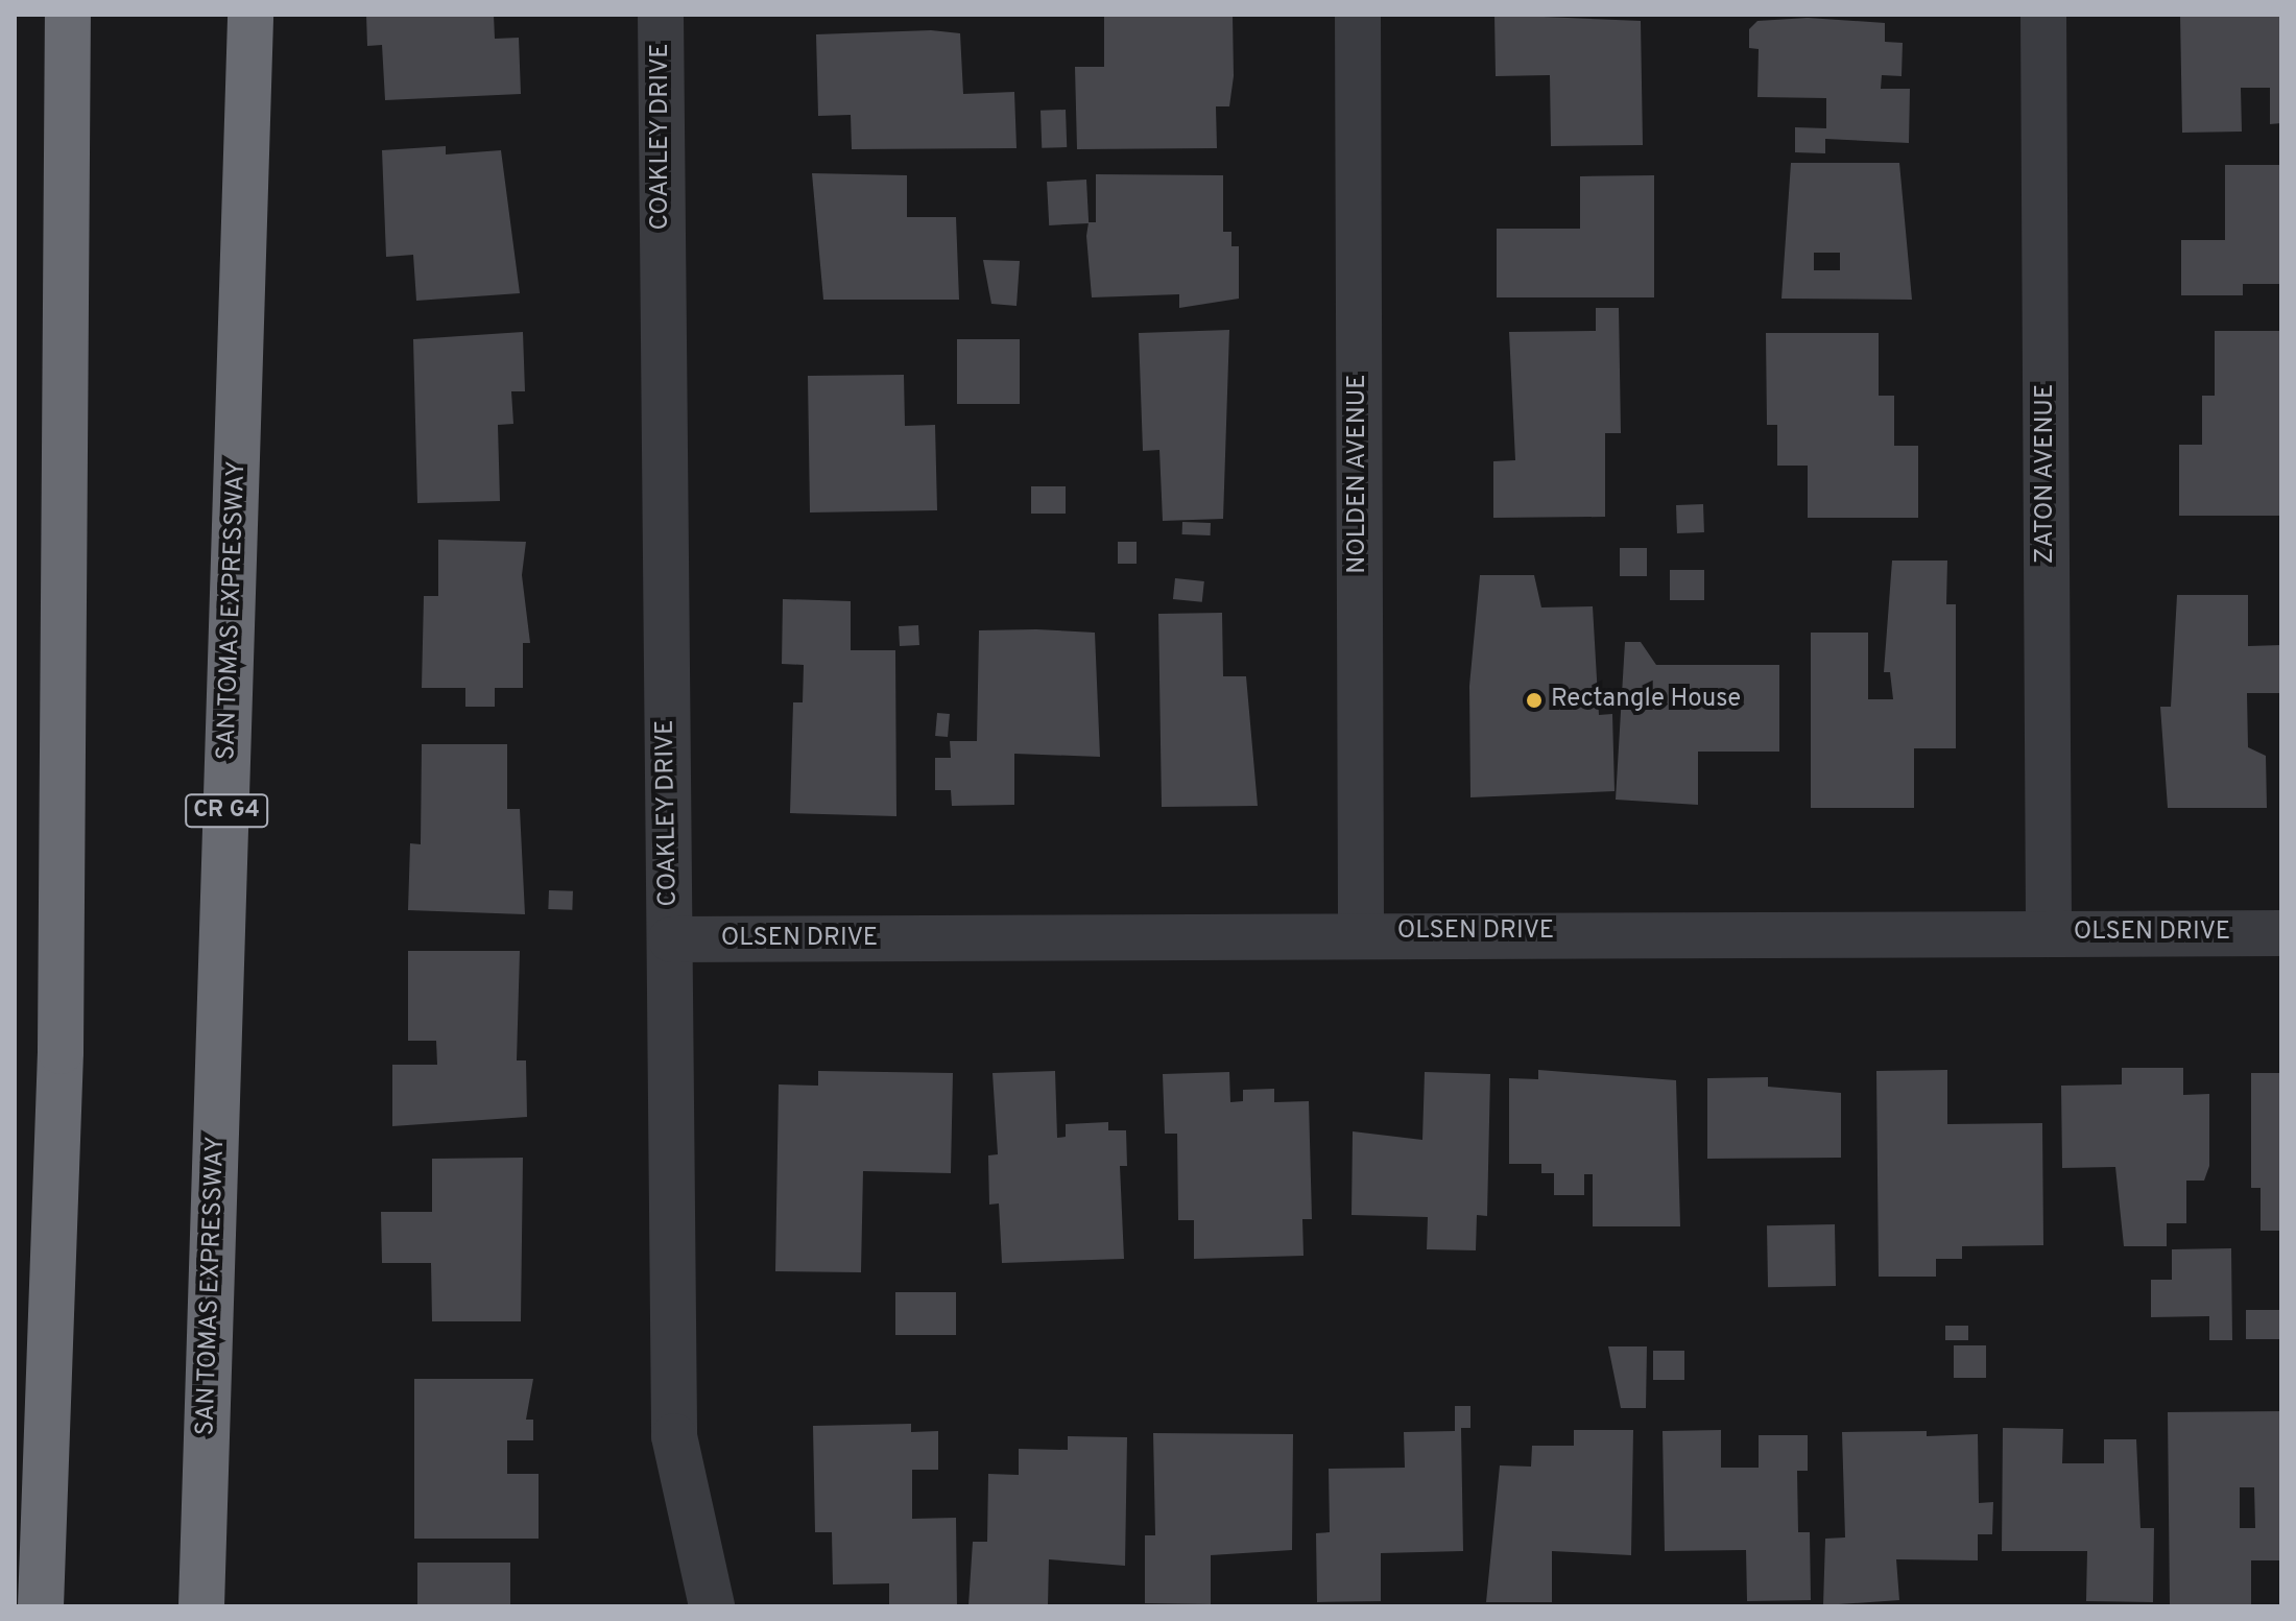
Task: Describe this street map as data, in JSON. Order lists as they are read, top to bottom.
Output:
{
  "streets": {
    "highway": ["SAN TOMAS EXPRESSWAY", "CR G4"],
    "street": [
      "COAKLEY DRIVE",
      "NOLDEN AVENUE",
      "ZATON AVENUE",
      "OLSEN DRIVE"
    ]
  },
  "crossings": [
    ["COAKLEY DRIVE", "OLSEN DRIVE"],
    ["NOLDEN AVENUE", "OLSEN DRIVE"],
    ["ZATON AVENUE", "OLSEN DRIVE"]
  ],
  "places": ["Rectangle House"]
}
